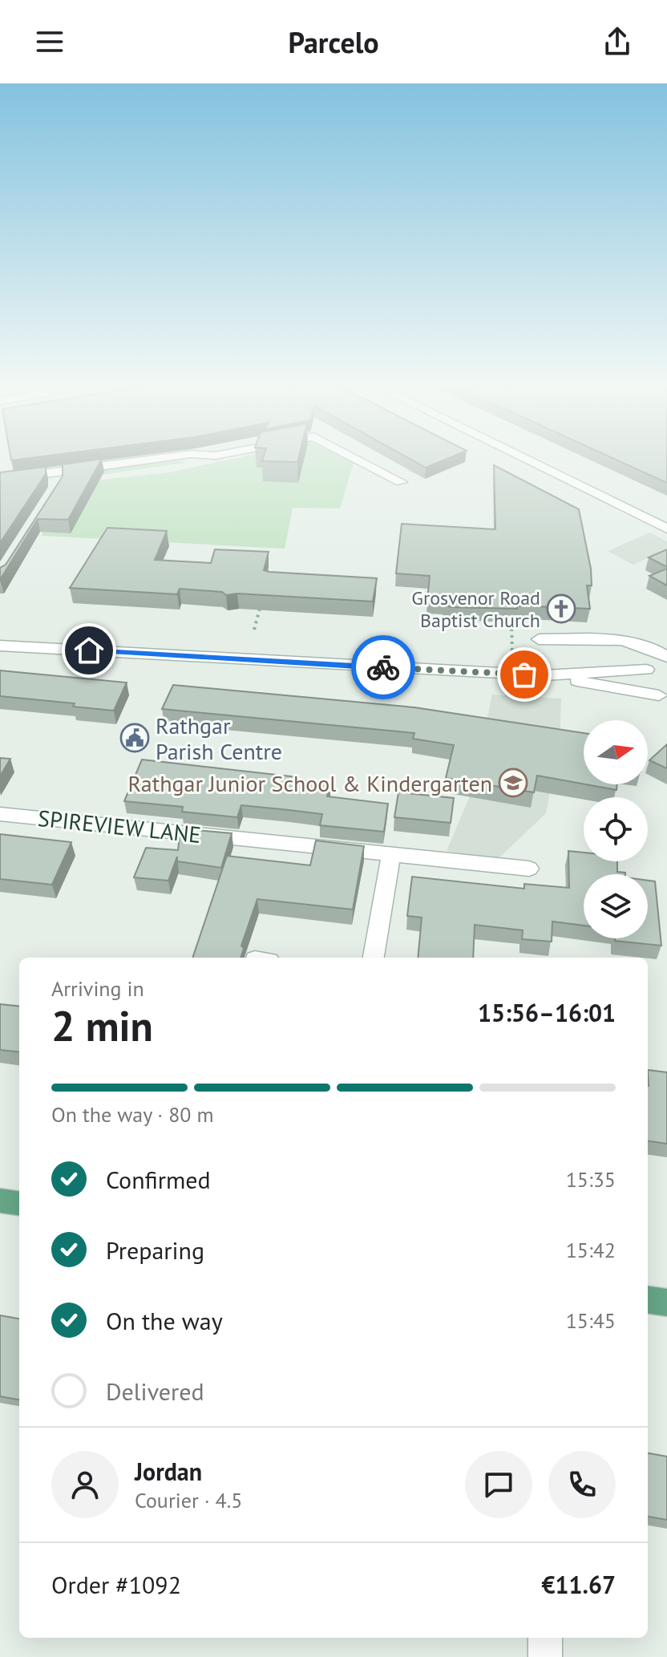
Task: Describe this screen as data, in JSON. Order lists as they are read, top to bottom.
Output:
{
  "streets": {
    "street": ["SPIREVIEW LANE"]
  },
  "places": {
    "church": ["Grosvenor Road Baptist Church"],
    "public building": ["Rathgar Parish Centre"],
    "school or university": ["Rathgar Junior School & Kindergarten"]
  },
  "north": "right",
  "page": {
    "header": "Parcelo",
    "heading": ["2 min", "Arriving in", "15:56–16:01"],
    "panel": [
      "Jordan",
      "Courier · 4.5",
      "Order #1092",
      "€11.67"
    ],
    "bar": "On the way · 80 m",
    "list": [
      ["Confirmed", "15:35"],
      ["Preparing", "15:42"],
      ["On the way", "15:45"],
      "Delivered"
    ]
  }
}
